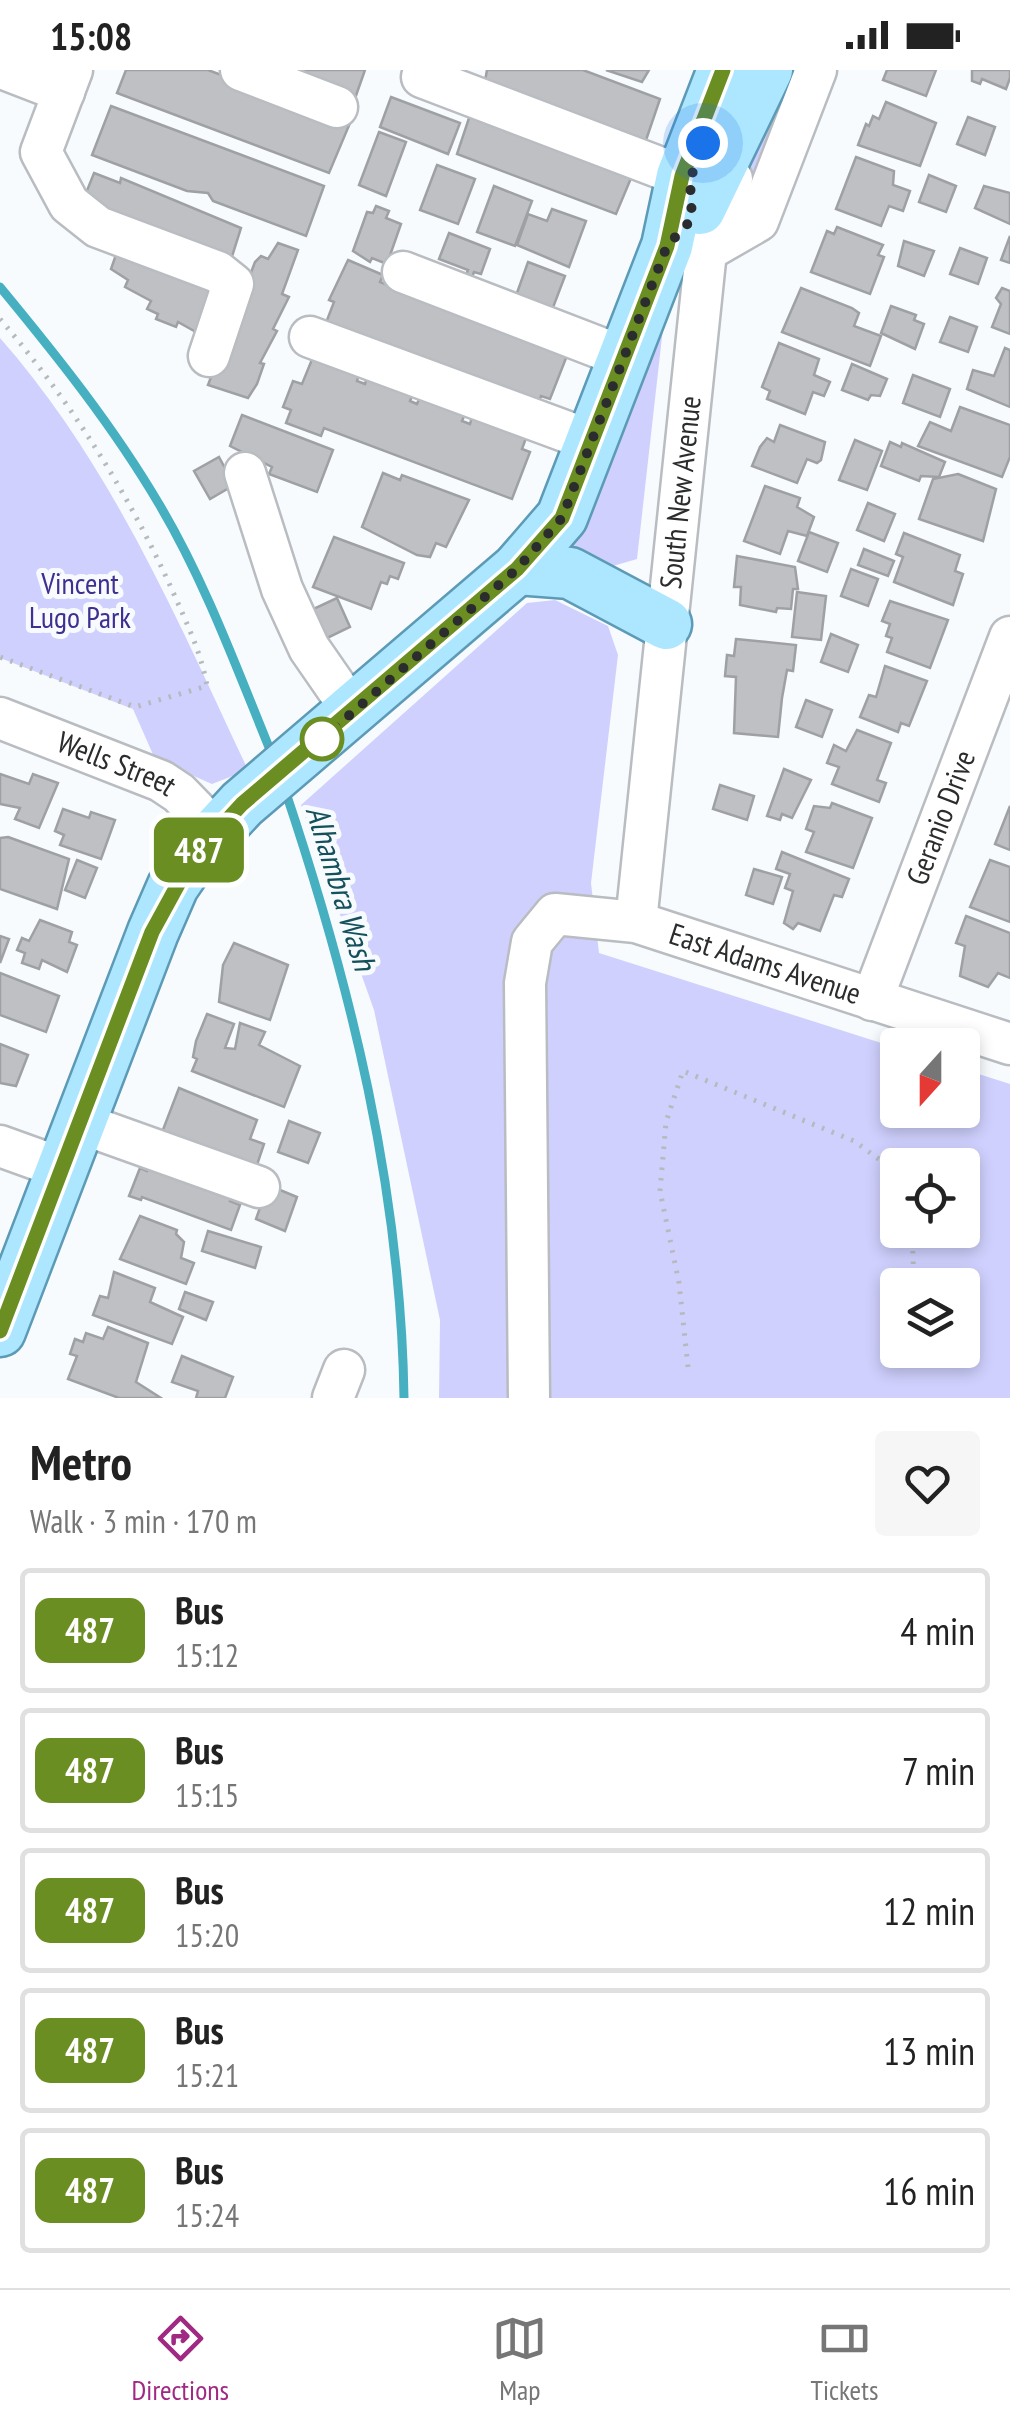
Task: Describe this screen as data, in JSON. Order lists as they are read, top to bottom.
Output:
{
  "streets": {
    "main road": ["South New Avenue"],
    "street": ["Wells Street", "Geranio Drive", "East Adams Avenue"]
  },
  "crossings": [
    ["South New Avenue", "East Adams Avenue"],
    ["Geranio Drive", "East Adams Avenue"]
  ],
  "water": ["Alhambra Wash"],
  "parks": ["Vincent Lugo Park"],
  "lines": ["bus line 487"],
  "north": "bottom",
  "page": {
    "status": "15:08",
    "on_map": "487",
    "heading": ["Metro", "Walk · 3 min · 170 m"],
    "list": [
      {
        "mark": "487",
        "name": "Bus",
        "note": "15:12",
        "value": "4 min"
      },
      {
        "mark": "487",
        "name": "Bus",
        "note": "15:15",
        "value": "7 min"
      },
      {
        "mark": "487",
        "name": "Bus",
        "note": "15:20",
        "value": "12 min"
      },
      {
        "mark": "487",
        "name": "Bus",
        "note": "15:21",
        "value": "13 min"
      },
      {
        "mark": "487",
        "name": "Bus",
        "note": "15:24",
        "value": "16 min"
      }
    ],
    "tabs": ["Directions", "Map", "Tickets"]
  }
}
